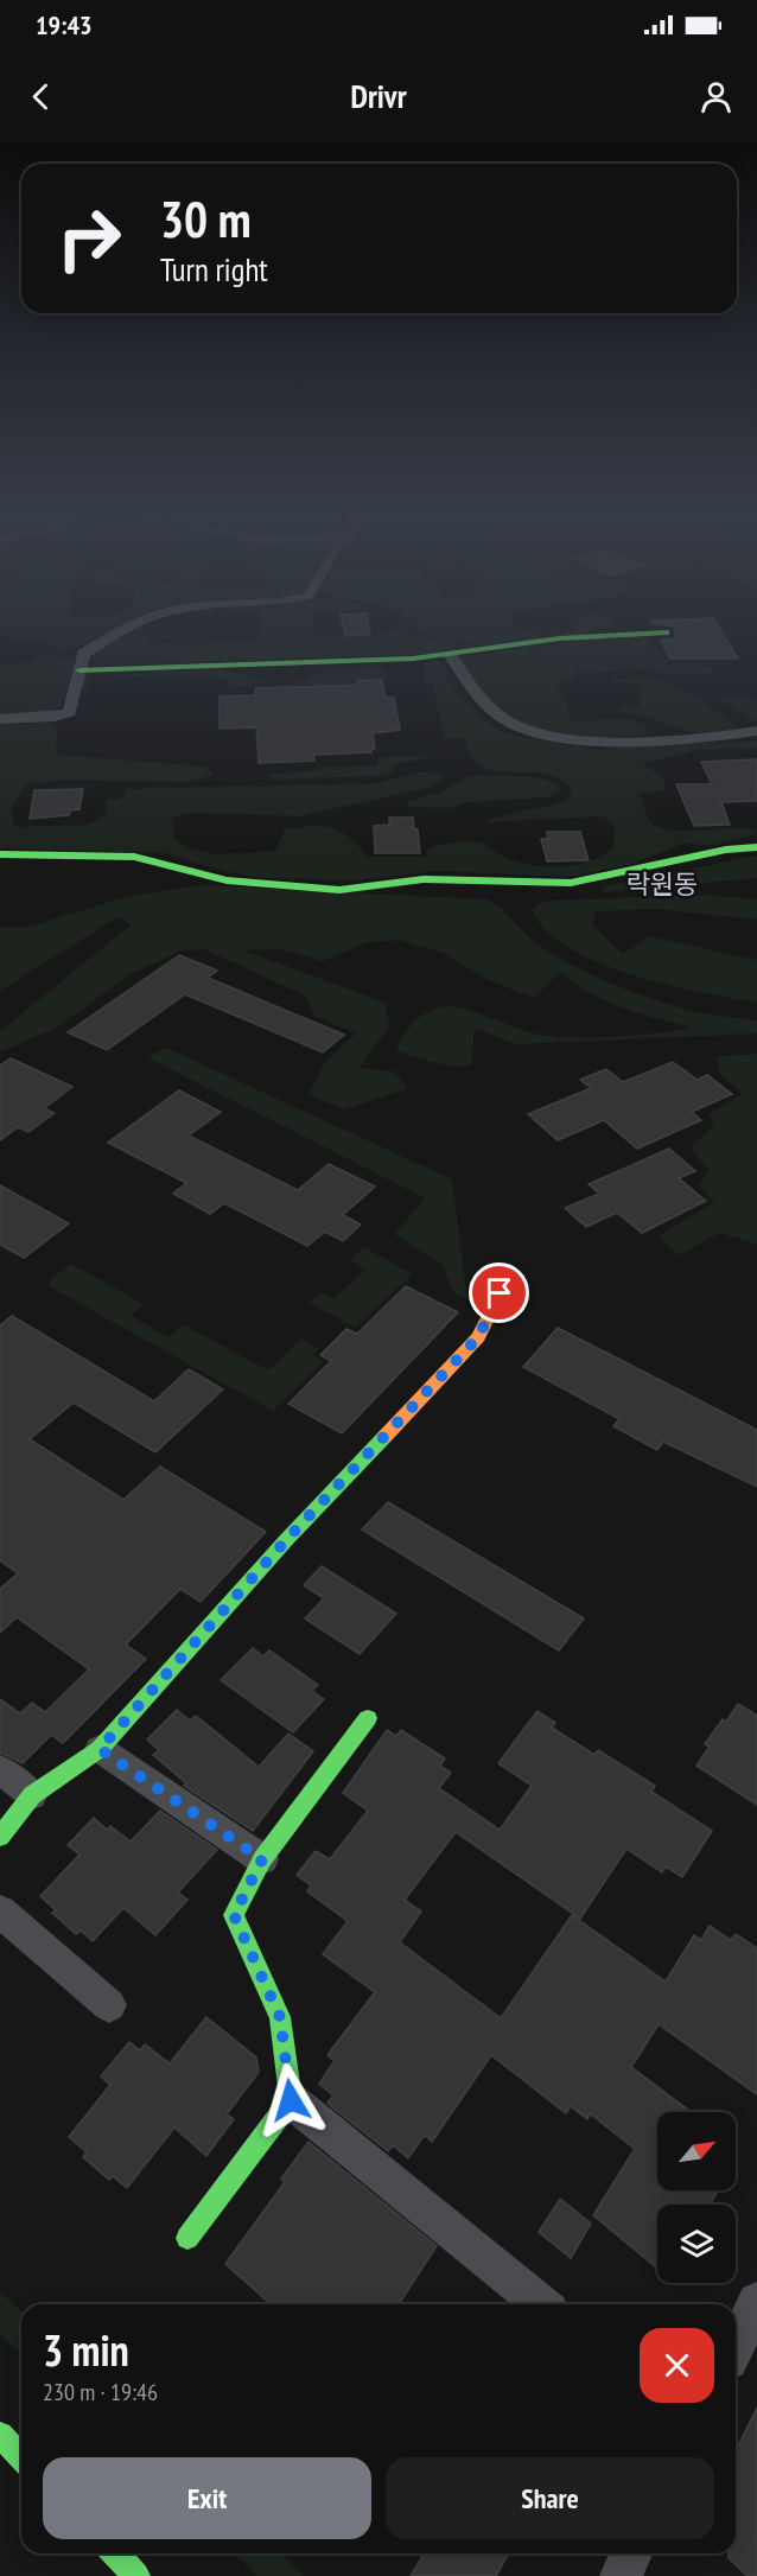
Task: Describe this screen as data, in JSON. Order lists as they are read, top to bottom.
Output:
{
  "districts": ["락원동"],
  "north": "top right",
  "page": {
    "status": "19:43",
    "header": "Drivr",
    "turn": ["30 m", "Turn right"],
    "heading": ["3 min", "230 m · 19:46"],
    "buttons": ["Exit", "Share"]
  }
}
